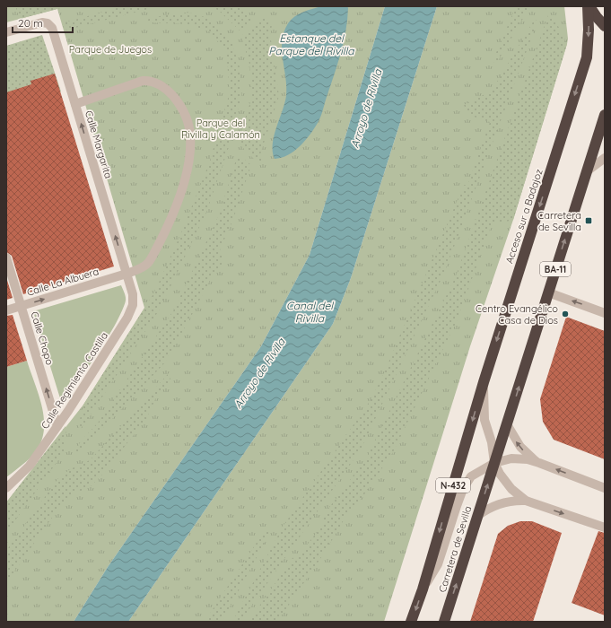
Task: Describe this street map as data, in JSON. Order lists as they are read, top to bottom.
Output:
{
  "streets": {
    "highway": [
      "Acceso sur a Badajoz",
      "BA-11",
      "N-432",
      "Carretera de Sevilla"
    ],
    "street": [
      "Calle Margarita",
      "Calle La Albuera",
      "Calle Chopo",
      "Calle Regimiento Castilla"
    ]
  },
  "crossings": [
    ["Calle Margarita", "Calle La Albuera"],
    ["Calle Margarita", "Calle Regimiento Castilla"],
    ["Acceso sur a Badajoz", "Carretera de Sevilla"],
    ["Calle La Albuera", "Calle Chopo"],
    ["Calle La Albuera", "Calle Regimiento Castilla"],
    ["Calle Chopo", "Calle Regimiento Castilla"]
  ],
  "one_way": ["Calle Margarita", "Acceso sur a Badajoz", "Calle Chopo"],
  "water": ["Estanque del Parque del Rivilla", "Arroyo de Rivilla", "Canal del Rivilla"],
  "parks": ["Parque de Juegos", "Parque del Rivilla y Calamón"],
  "places": {
    "transit": ["Carretera de Sevilla"],
    "other": ["Centro Evangélico Casa de Dios"]
  },
  "scale_bar": "20 m"
}
